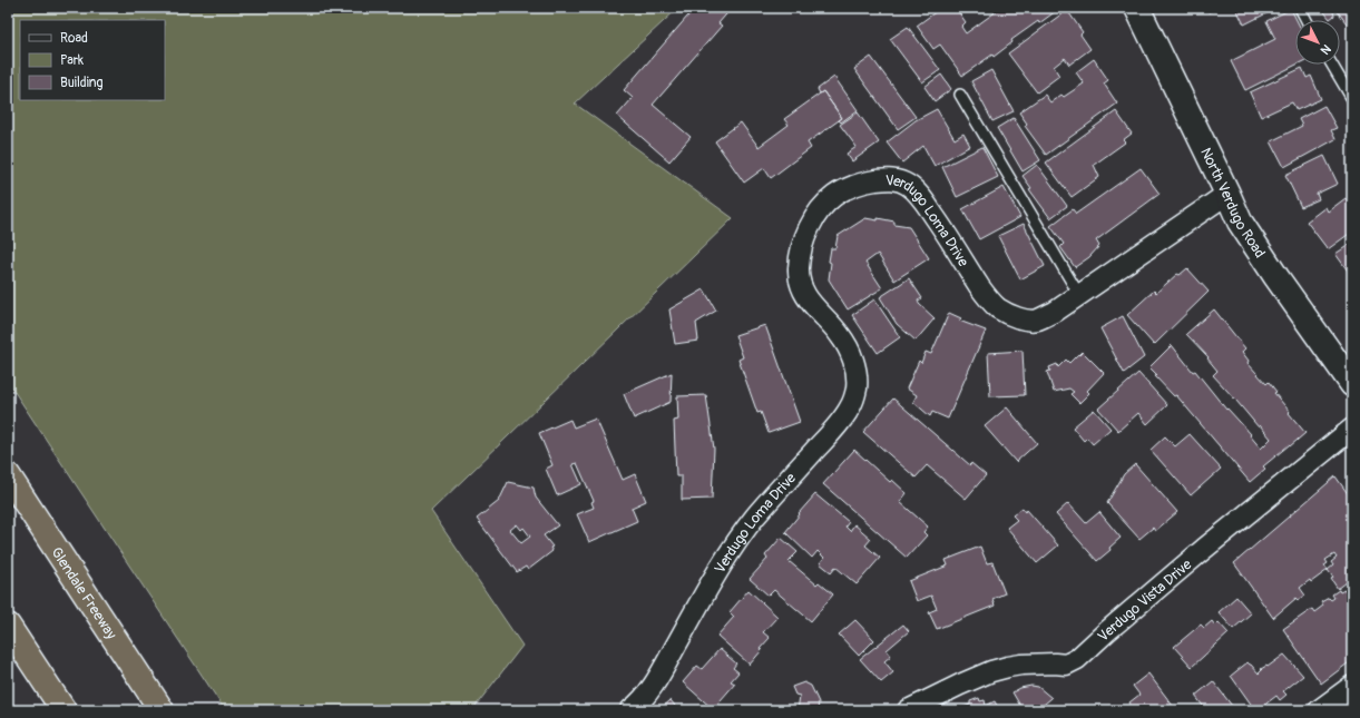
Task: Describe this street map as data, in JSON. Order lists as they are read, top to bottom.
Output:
{
  "streets": {
    "highway": ["Glendale Freeway"],
    "main road": ["North Verdugo Road"],
    "street": ["Verdugo Loma Drive", "Verdugo Vista Drive"]
  },
  "crossings": [
    ["North Verdugo Road", "Verdugo Loma Drive"]
  ],
  "legend": ["Road", "Park", "Building"],
  "north": "bottom right"
}
